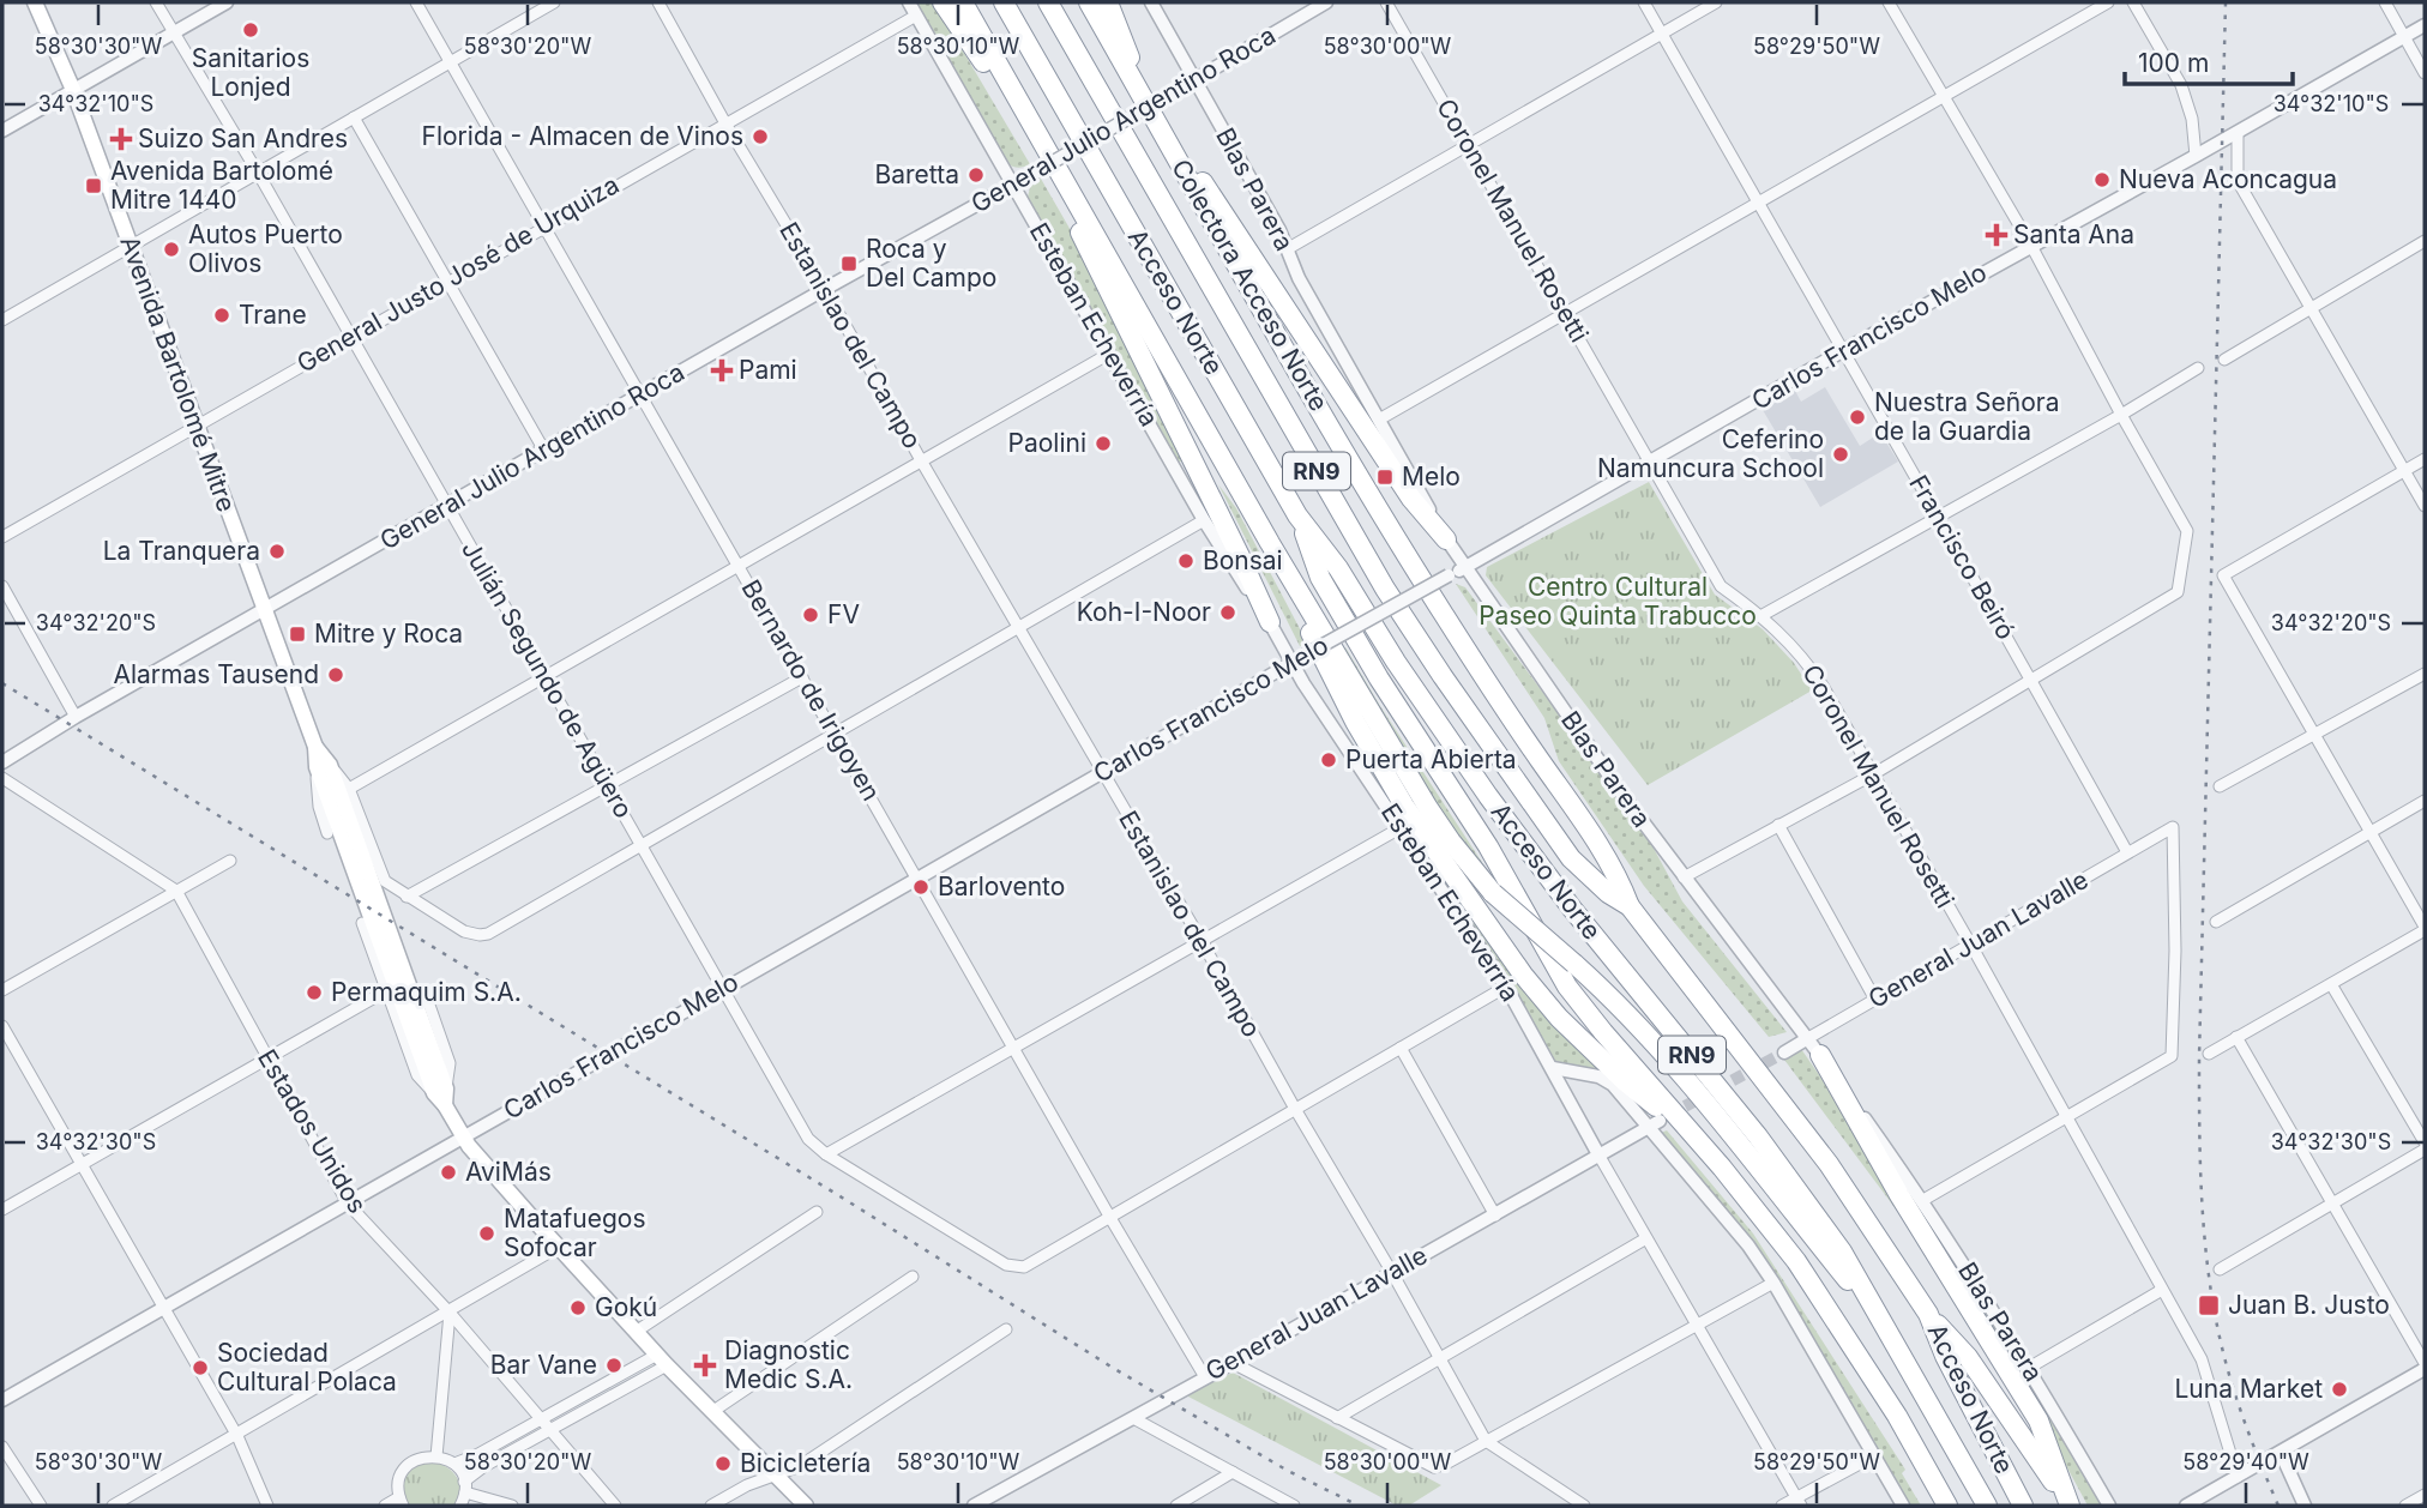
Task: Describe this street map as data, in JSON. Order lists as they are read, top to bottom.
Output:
{
  "streets": {
    "highway": ["Colectora Acceso Norte", "Acceso Norte", "RN9"],
    "main road": ["Avenida Bartolomé Mitre"],
    "street": [
      "General Julio Argentino Roca",
      "Blas Parera",
      "Coronel Manuel Rosetti",
      "General Justo José de Urquiza",
      "Esteban Echeverría",
      "Estanislao del Campo",
      "Carlos Francisco Melo",
      "Francisco Beiró",
      "Julián Segundo de Agüero",
      "Bernardo de Irigoyen",
      "General Juan Lavalle",
      "Estados Unidos"
    ]
  },
  "crossings": [
    ["General Julio Argentino Roca", "Blas Parera"],
    ["General Julio Argentino Roca", "Esteban Echeverría"],
    ["General Julio Argentino Roca", "Estanislao del Campo"],
    ["General Julio Argentino Roca", "Avenida Bartolomé Mitre"],
    ["General Julio Argentino Roca", "Julián Segundo de Agüero"],
    ["General Julio Argentino Roca", "Bernardo de Irigoyen"],
    ["Blas Parera", "Carlos Francisco Melo"],
    ["Blas Parera", "General Juan Lavalle"],
    ["Coronel Manuel Rosetti", "Carlos Francisco Melo"],
    ["Coronel Manuel Rosetti", "General Juan Lavalle"],
    ["General Justo José de Urquiza", "Esteban Echeverría"],
    ["General Justo José de Urquiza", "Estanislao del Campo"],
    ["General Justo José de Urquiza", "Avenida Bartolomé Mitre"],
    ["General Justo José de Urquiza", "Julián Segundo de Agüero"],
    ["General Justo José de Urquiza", "Bernardo de Irigoyen"],
    ["Colectora Acceso Norte", "Acceso Norte"],
    ["Esteban Echeverría", "Carlos Francisco Melo"],
    ["Esteban Echeverría", "General Juan Lavalle"],
    ["Estanislao del Campo", "Carlos Francisco Melo"],
    ["Estanislao del Campo", "General Juan Lavalle"],
    ["Carlos Francisco Melo", "Avenida Bartolomé Mitre"],
    ["Carlos Francisco Melo", "Francisco Beiró"],
    ["Carlos Francisco Melo", "Julián Segundo de Agüero"],
    ["Carlos Francisco Melo", "Bernardo de Irigoyen"],
    ["Carlos Francisco Melo", "Estados Unidos"],
    ["Francisco Beiró", "General Juan Lavalle"],
    ["Julián Segundo de Agüero", "Bernardo de Irigoyen"],
    ["Bernardo de Irigoyen", "General Juan Lavalle"]
  ],
  "parks": ["Centro Cultural Paseo Quinta Trabucco"],
  "places": {
    "other": [
      "Sanitarios Lonjed",
      "Florida - Almacen de Vinos",
      "Baretta",
      "Nueva Aconcagua",
      "Autos Puerto Olivos",
      "Trane",
      "Nuestra Señora de la Guardia",
      "Paolini",
      "Ceferino Namuncura School",
      "La Tranquera",
      "Bonsai",
      "Koh-I-Noor",
      "FV",
      "Alarmas Tausend",
      "Puerta Abierta",
      "Barlovento",
      "Permaquim S.A.",
      "AviMás",
      "Matafuegos Sofocar",
      "Gokú",
      "Bar Vane",
      "Sociedad Cultural Polaca",
      "Luna Market",
      "Bicicletería"
    ],
    "health": [
      "Suizo San Andres",
      "Santa Ana",
      "Pami",
      "Diagnostic Medic S.A."
    ],
    "transit": [
      "Avenida Bartolomé Mitre 1440",
      "Roca y Del Campo",
      "Melo",
      "Mitre y Roca",
      "Juan B. Justo"
    ]
  },
  "scale_bar": "100 m",
  "coordinates": [
    "58°30'30\"W",
    "58°30'20\"W",
    "58°30'10\"W",
    "58°30'00\"W",
    "58°29'50\"W",
    "34°32'10\"S",
    "34°32'20\"S",
    "34°32'30\"S",
    "58°29'40\"W"
  ]
}
